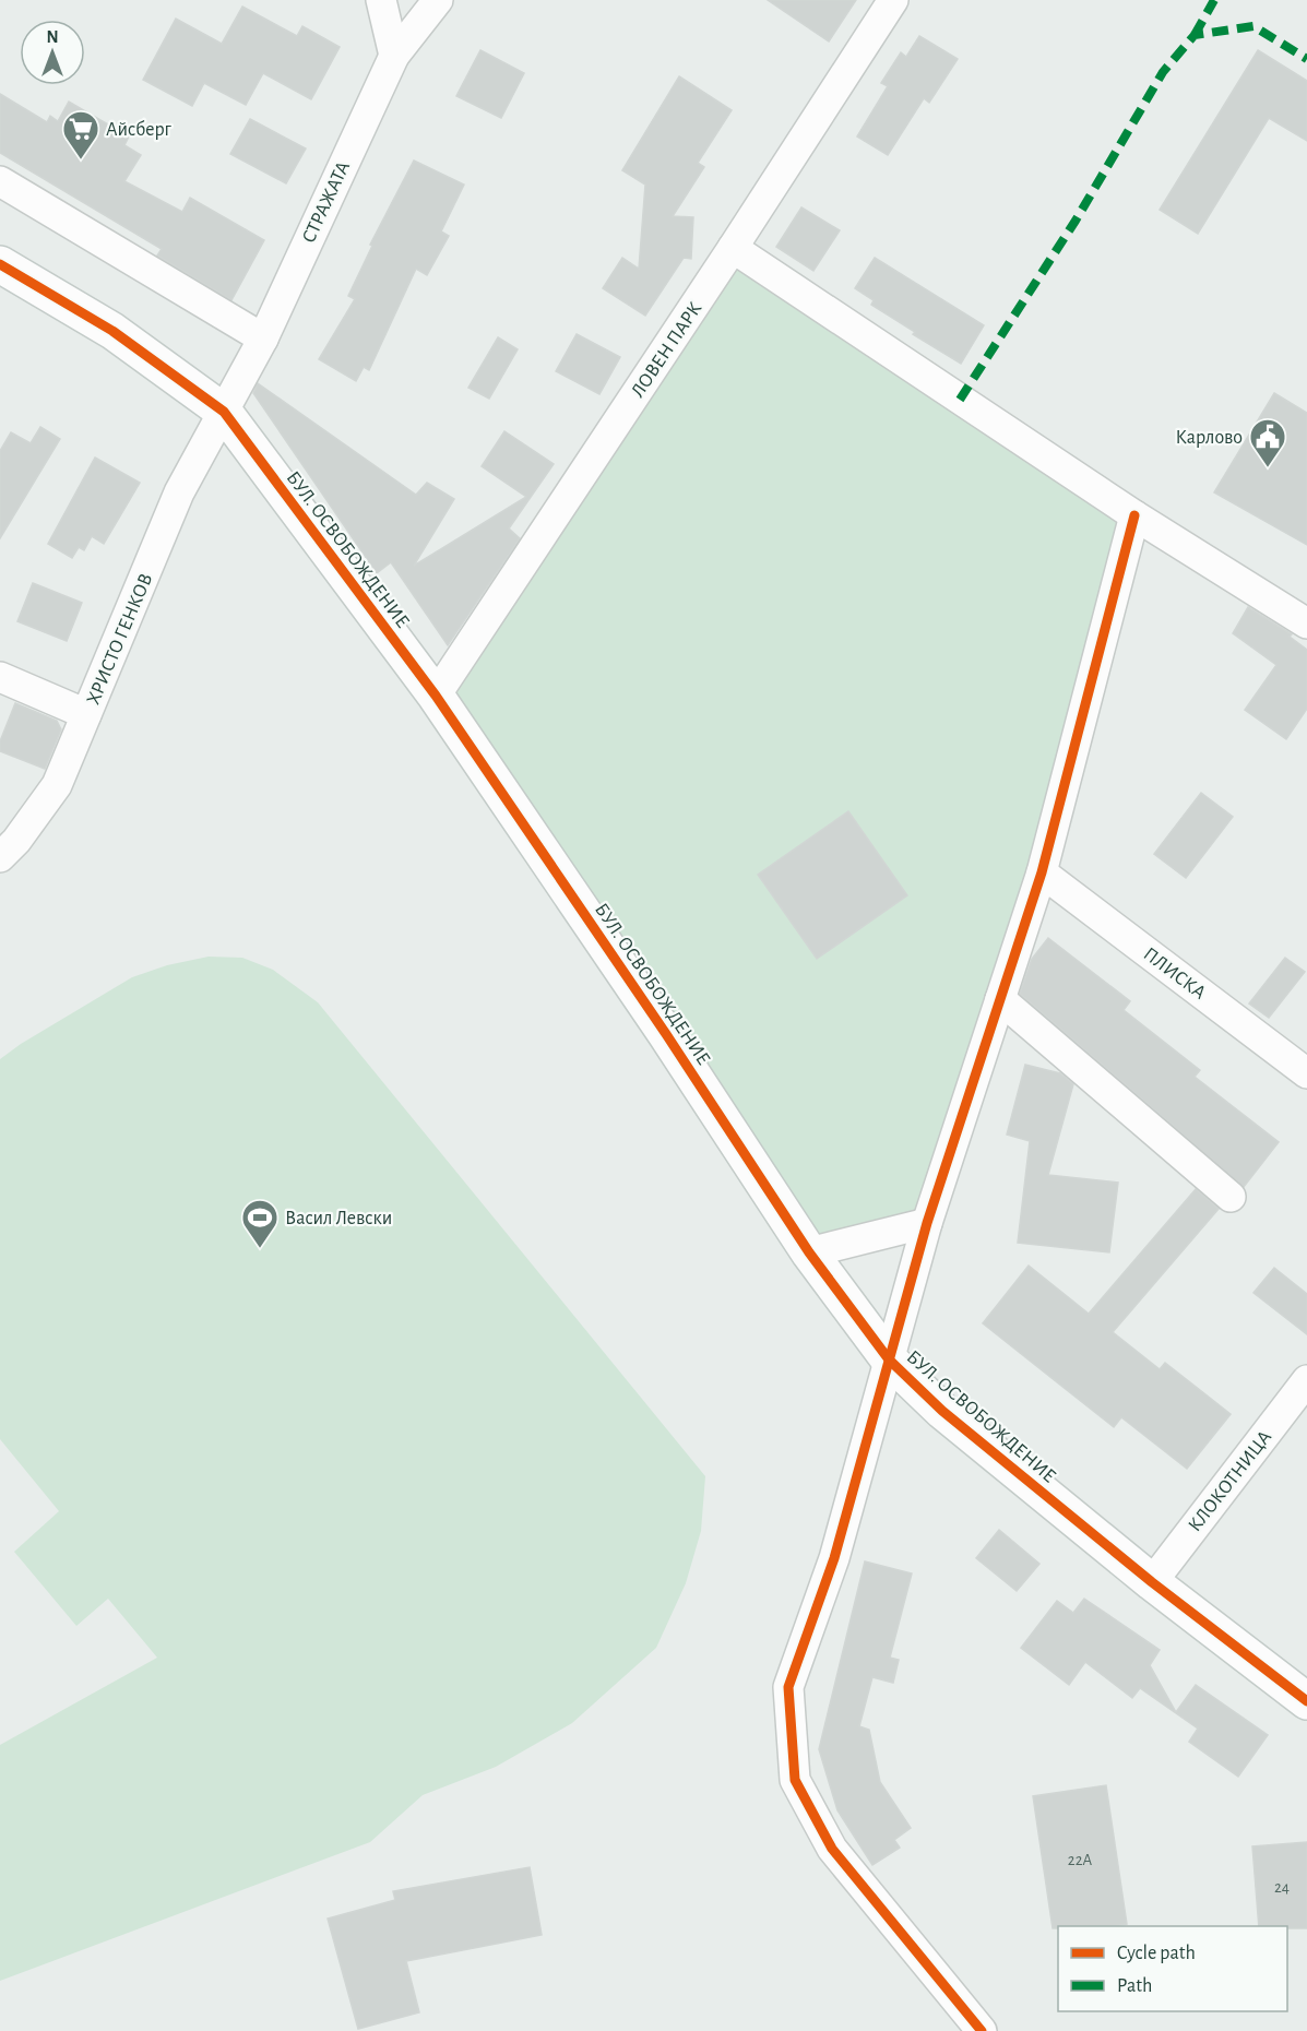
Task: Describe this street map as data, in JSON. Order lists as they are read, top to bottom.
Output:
{
  "streets": {
    "main road": ["БУЛ. ОСВОБОЖДЕНИЕ"],
    "street": [
      "СТРАЖАТА",
      "ЛОВЕН ПАРК",
      "ХРИСТО ГЕНКОВ",
      "ПЛИСКА",
      "КЛОКОТНИЦА"
    ]
  },
  "crossings": [
    ["СТРАЖАТА", "БУЛ. ОСВОБОЖДЕНИЕ"],
    ["СТРАЖАТА", "ХРИСТО ГЕНКОВ"],
    ["ЛОВЕН ПАРК", "БУЛ. ОСВОБОЖДЕНИЕ"],
    ["БУЛ. ОСВОБОЖДЕНИЕ", "ХРИСТО ГЕНКОВ"],
    ["БУЛ. ОСВОБОЖДЕНИЕ", "КЛОКОТНИЦА"]
  ],
  "places": {
    "supermarket": ["Айсберг"],
    "public building": ["Карлово"],
    "sports": ["Васил Левски"]
  },
  "house_numbers": ["22A", "24"],
  "legend": ["Cycle path", "Path"],
  "north": "top"
}
